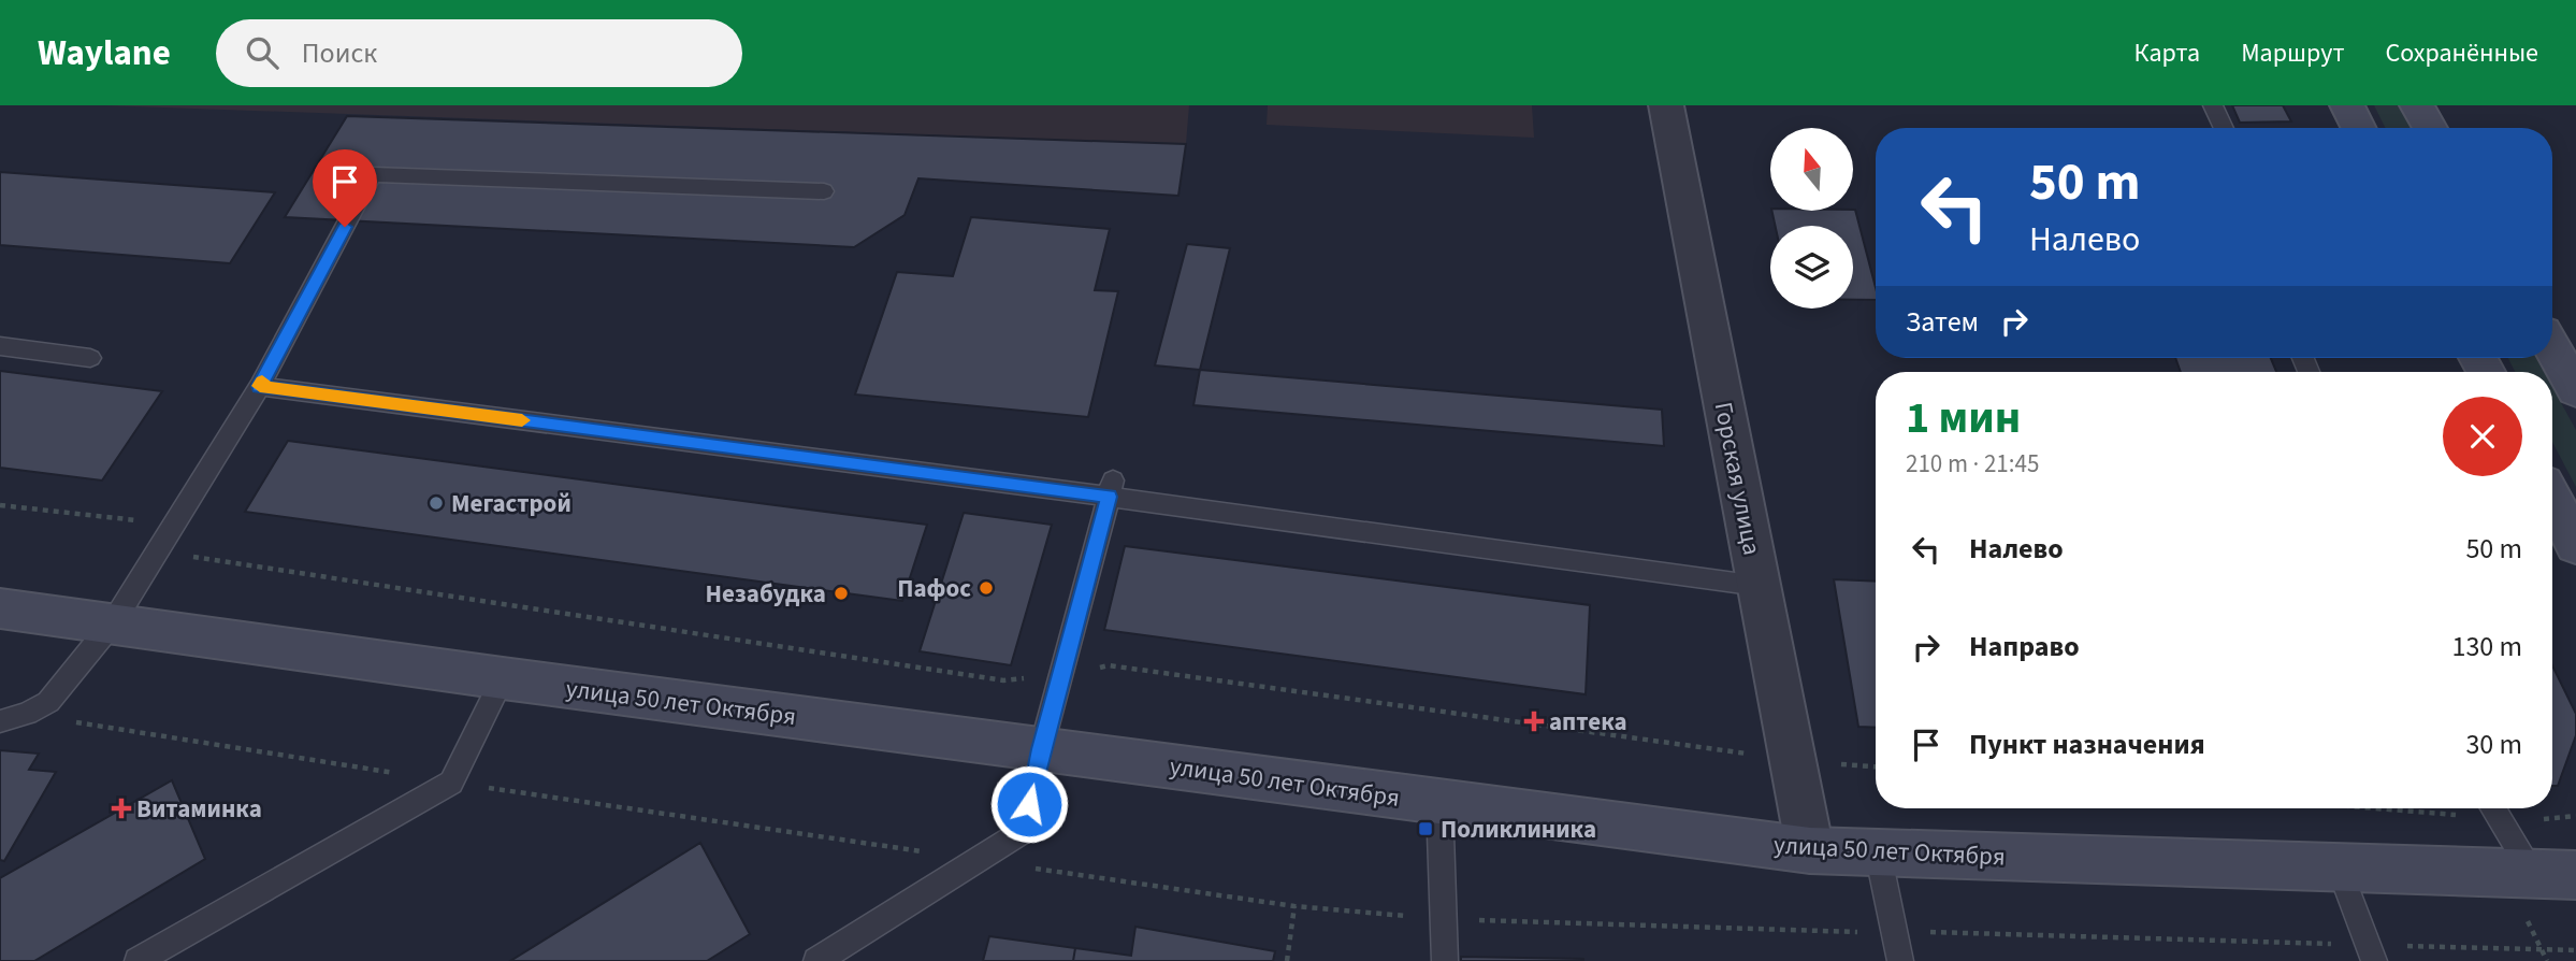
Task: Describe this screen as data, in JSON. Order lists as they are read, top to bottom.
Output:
{
  "streets": {
    "main road": ["улица 50 лет Октября"],
    "street": ["Горская улица"]
  },
  "crossings": [
    ["Горская улица", "улица 50 лет Октября"]
  ],
  "places": {
    "other": ["Мегастрой", "Пафос", "Незабудка"],
    "health": ["аптека", "Витаминка"],
    "transit": ["Поликлиника"]
  },
  "north": "top",
  "page": {
    "header": "Waylane",
    "search": "Поиск",
    "nav": ["Карта", "Маршрут", "Сохранённые"],
    "turn": ["50 m", "Налево"],
    "then": "Затем",
    "heading": ["1 мин", "210 m · 21:45"],
    "list": [
      {
        "name": "Налево",
        "value": "50 m"
      },
      {
        "name": "Направо",
        "value": "130 m"
      },
      {
        "name": "Пункт назначения",
        "value": "30 m"
      }
    ]
  }
}
